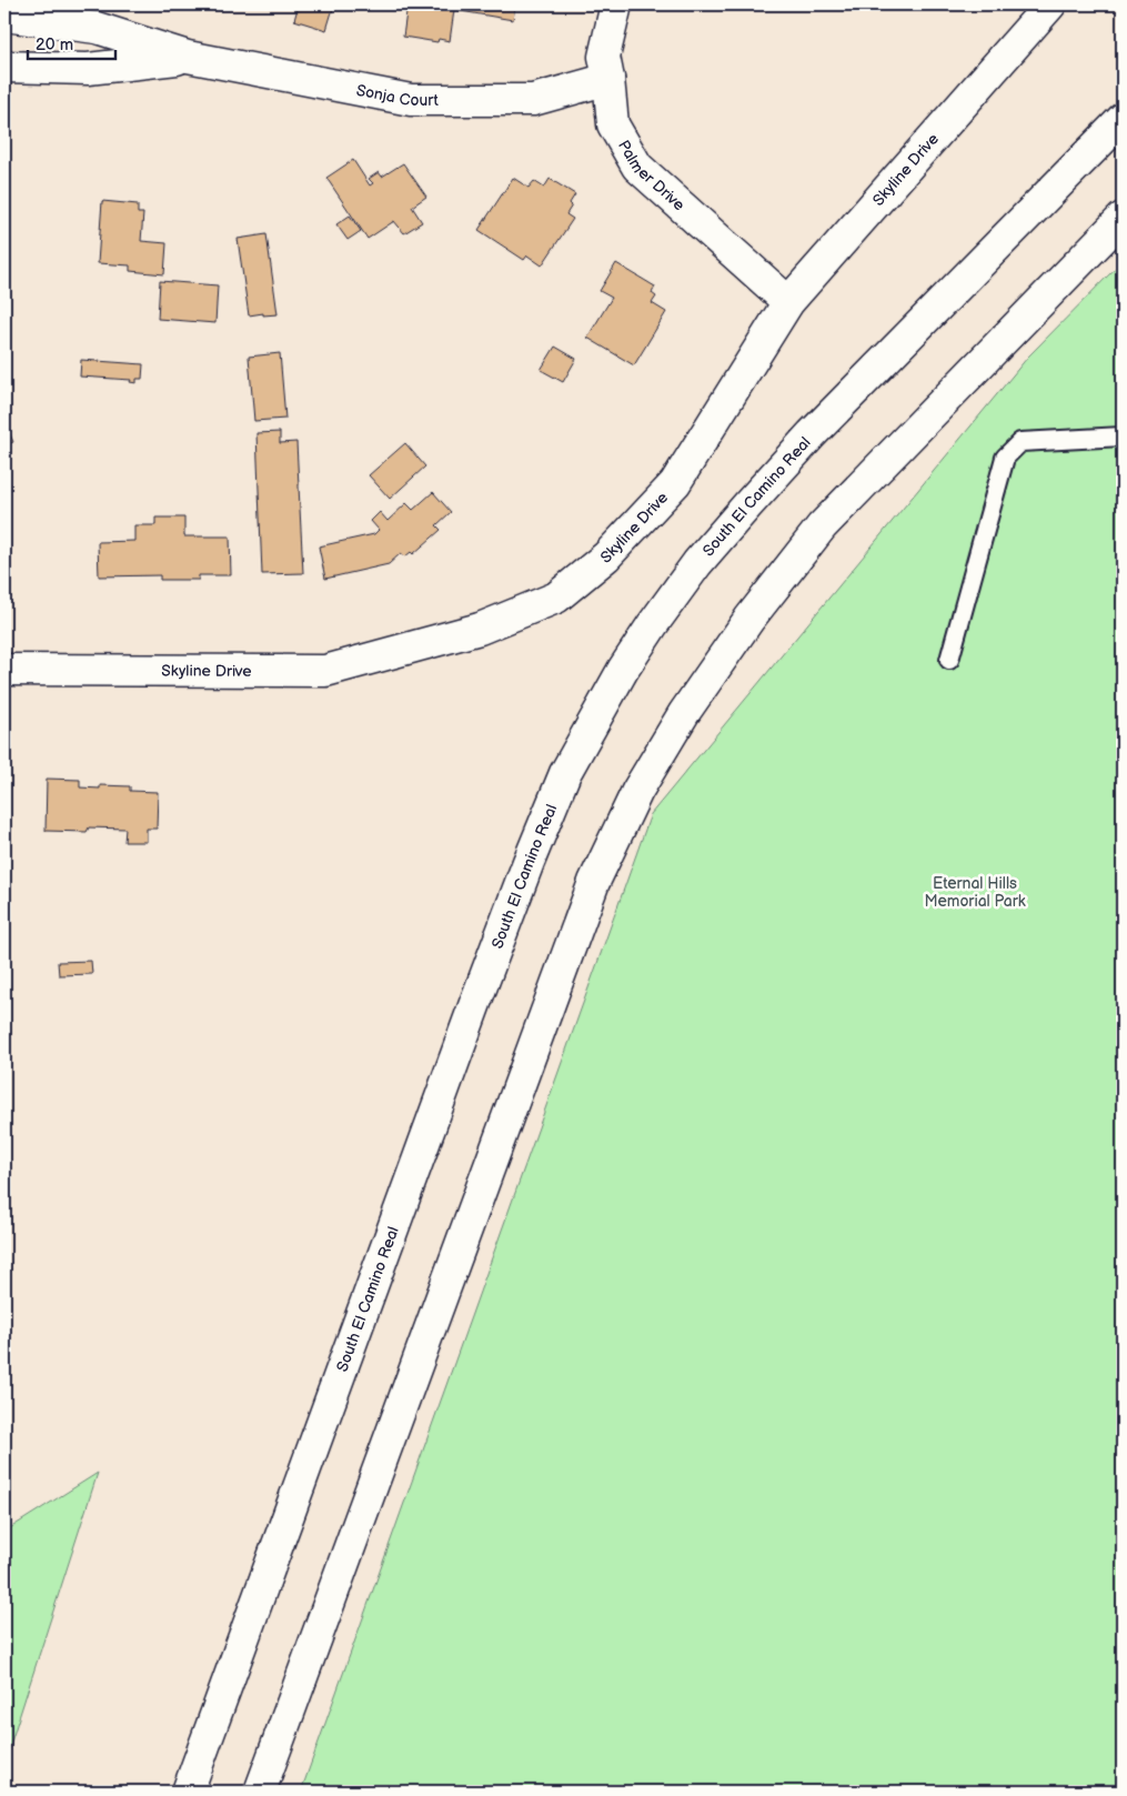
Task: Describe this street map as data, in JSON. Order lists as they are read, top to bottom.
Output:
{
  "streets": {
    "main road": [
      "Sonja Court",
      "Skyline Drive",
      "Palmer Drive",
      "South El Camino Real"
    ]
  },
  "crossings": [
    ["Sonja Court", "Palmer Drive"],
    ["Skyline Drive", "Palmer Drive"]
  ],
  "parks": ["Eternal Hills Memorial Park"],
  "scale_bar": "20 m"
}
